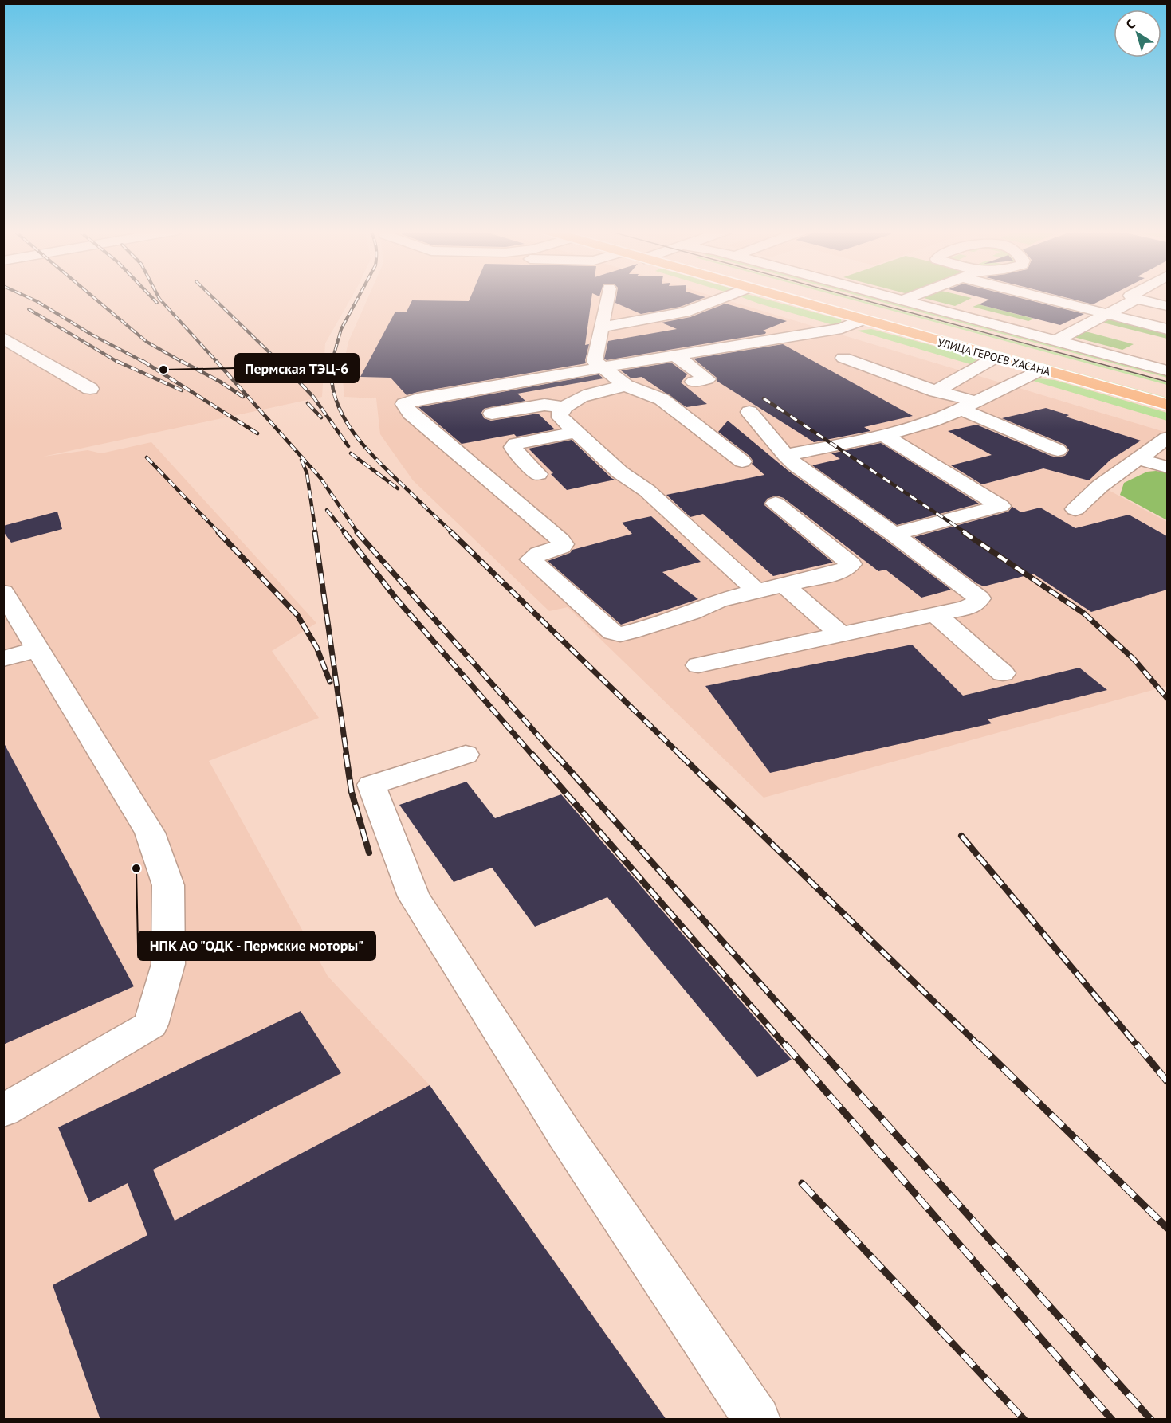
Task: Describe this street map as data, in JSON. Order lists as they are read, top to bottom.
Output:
{
  "streets": {
    "main road": ["УЛИЦА ГЕРОЕВ ХАСАНА"]
  },
  "places": ["Пермская ТЭЦ-6", "НПК АО \"ОДК - Пермские моторы\""],
  "north": "top left"
}
